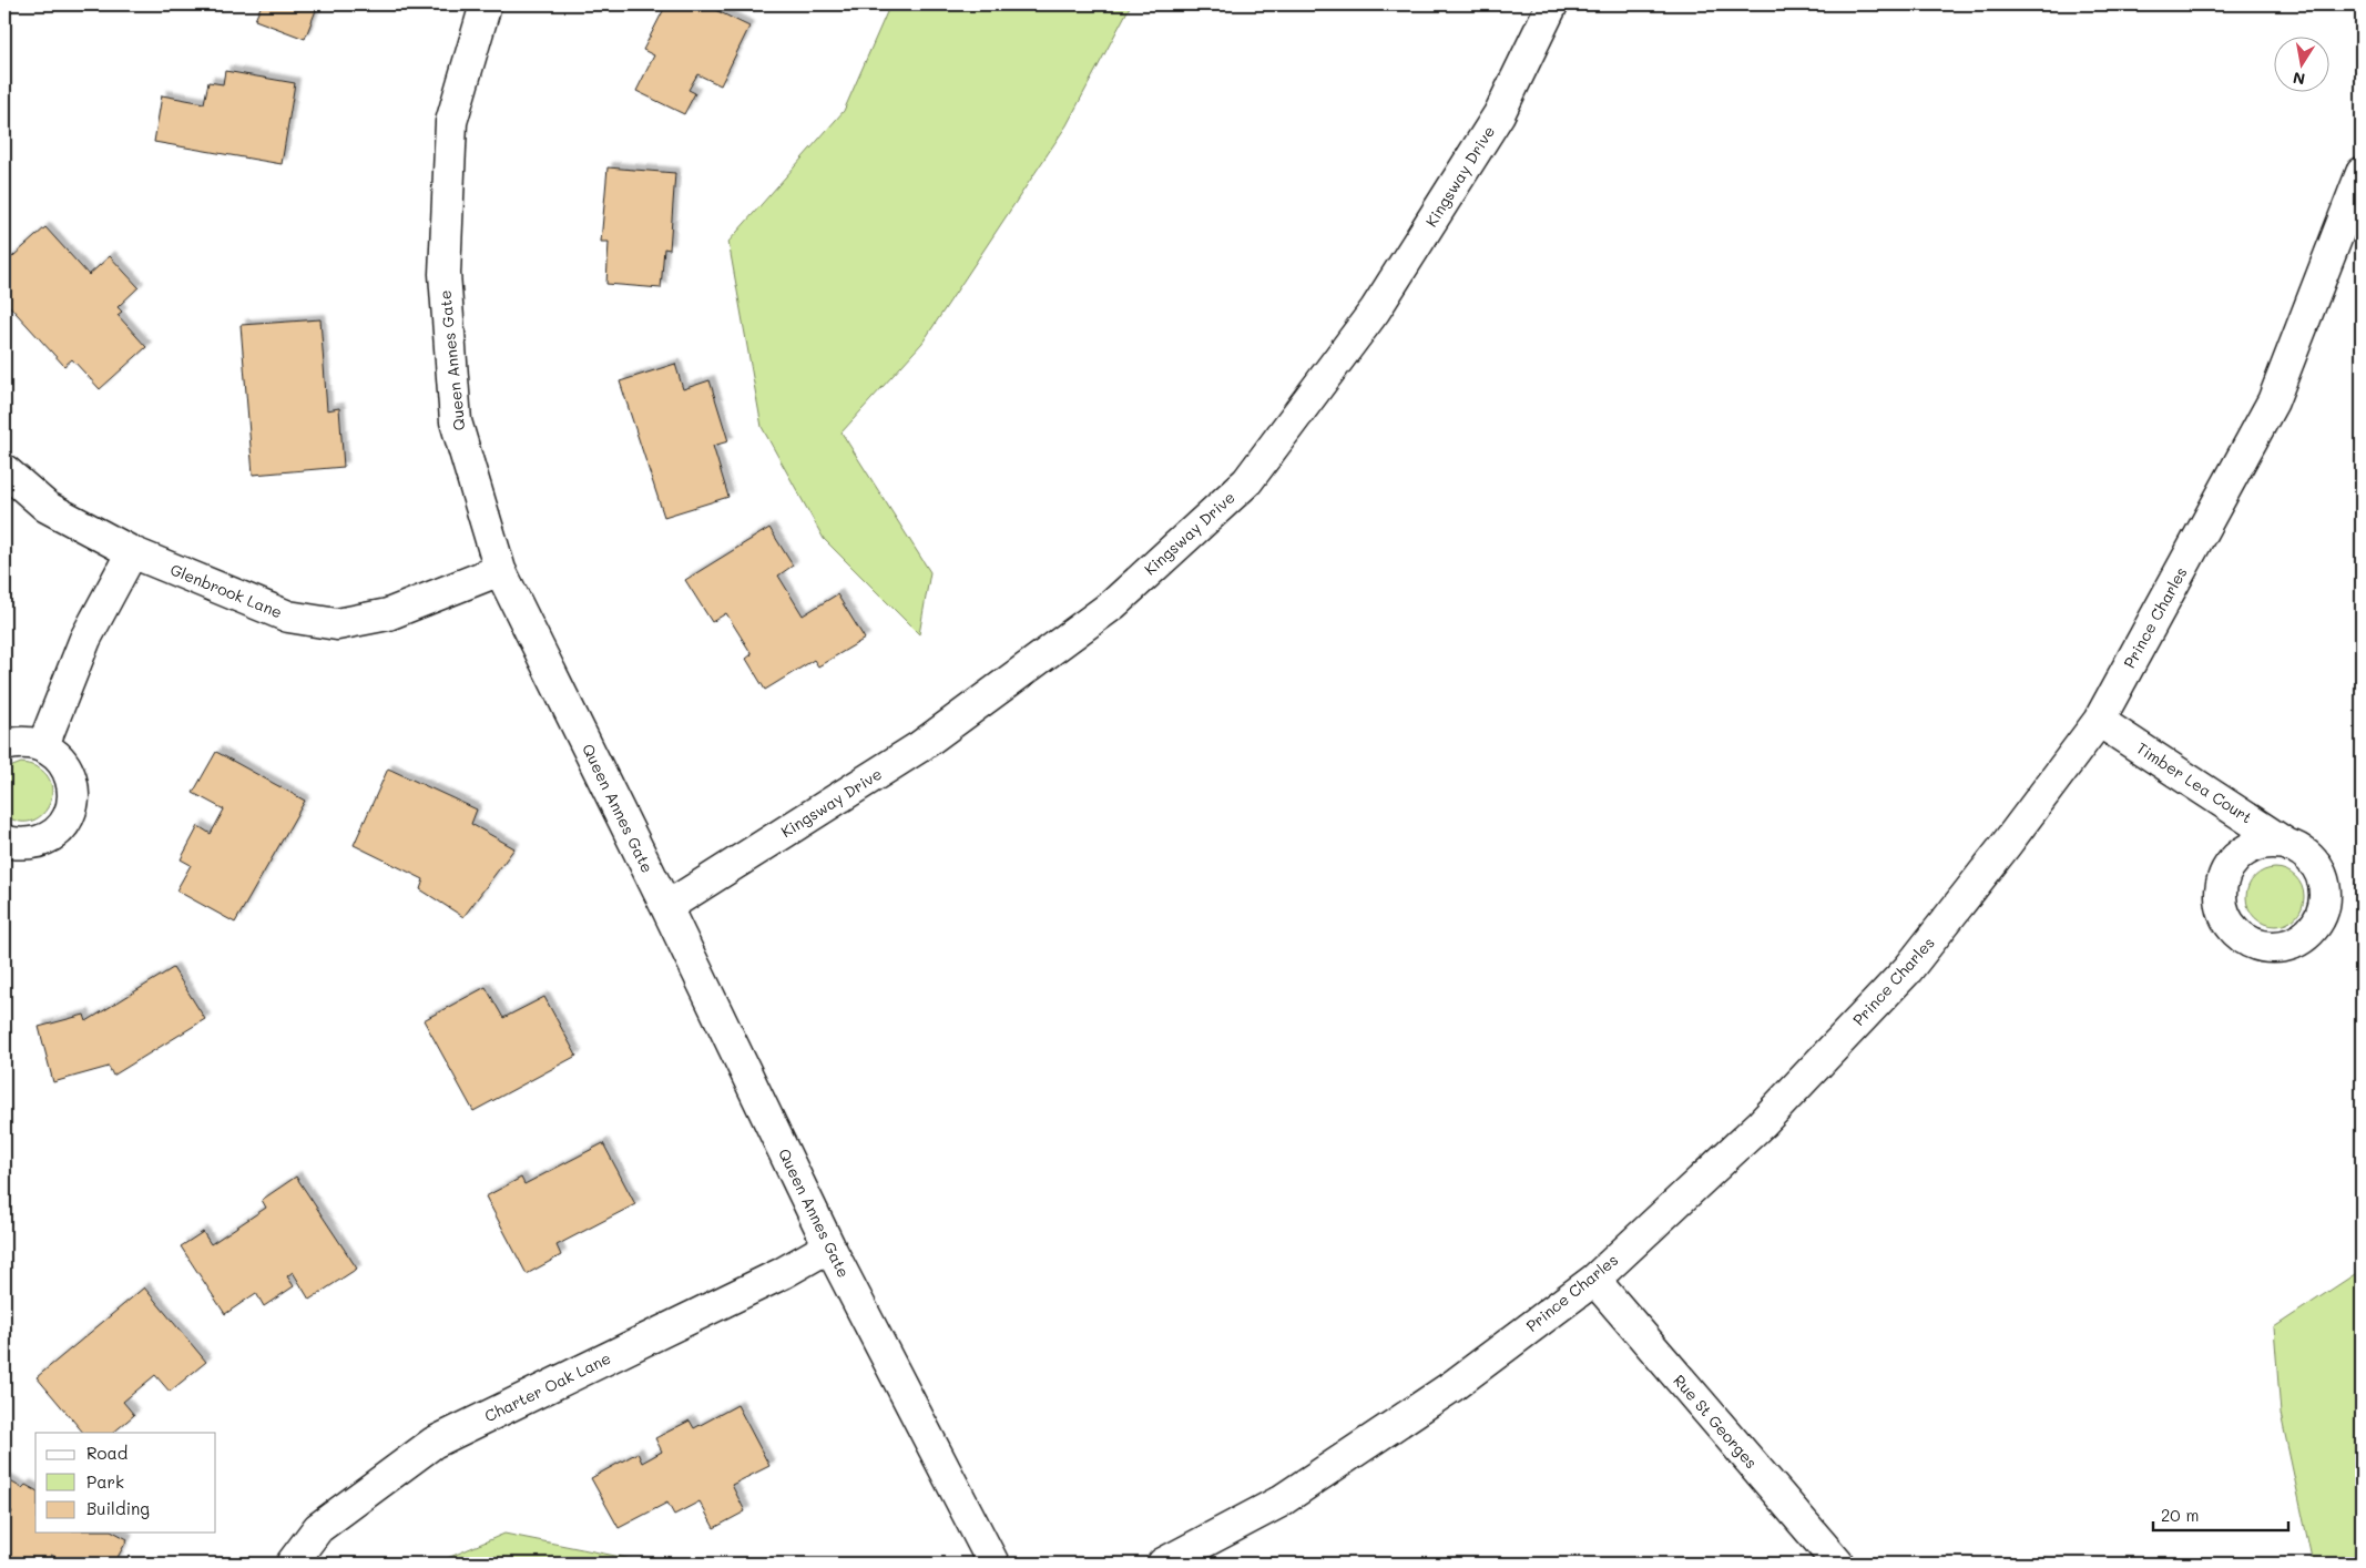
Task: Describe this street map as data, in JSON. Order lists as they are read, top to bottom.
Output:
{
  "streets": {
    "street": [
      "Kingsway Drive",
      "Queen Annes Gate",
      "Glenbrook Lane",
      "Prince Charles",
      "Timber Lea Court",
      "Charter Oak Lane",
      "Rue St Georges"
    ]
  },
  "crossings": [
    ["Kingsway Drive", "Queen Annes Gate"],
    ["Queen Annes Gate", "Glenbrook Lane"],
    ["Queen Annes Gate", "Charter Oak Lane"],
    ["Prince Charles", "Timber Lea Court"],
    ["Prince Charles", "Rue St Georges"]
  ],
  "legend": ["Road", "Park", "Building"],
  "scale_bar": "20 m",
  "north": "bottom"
}
